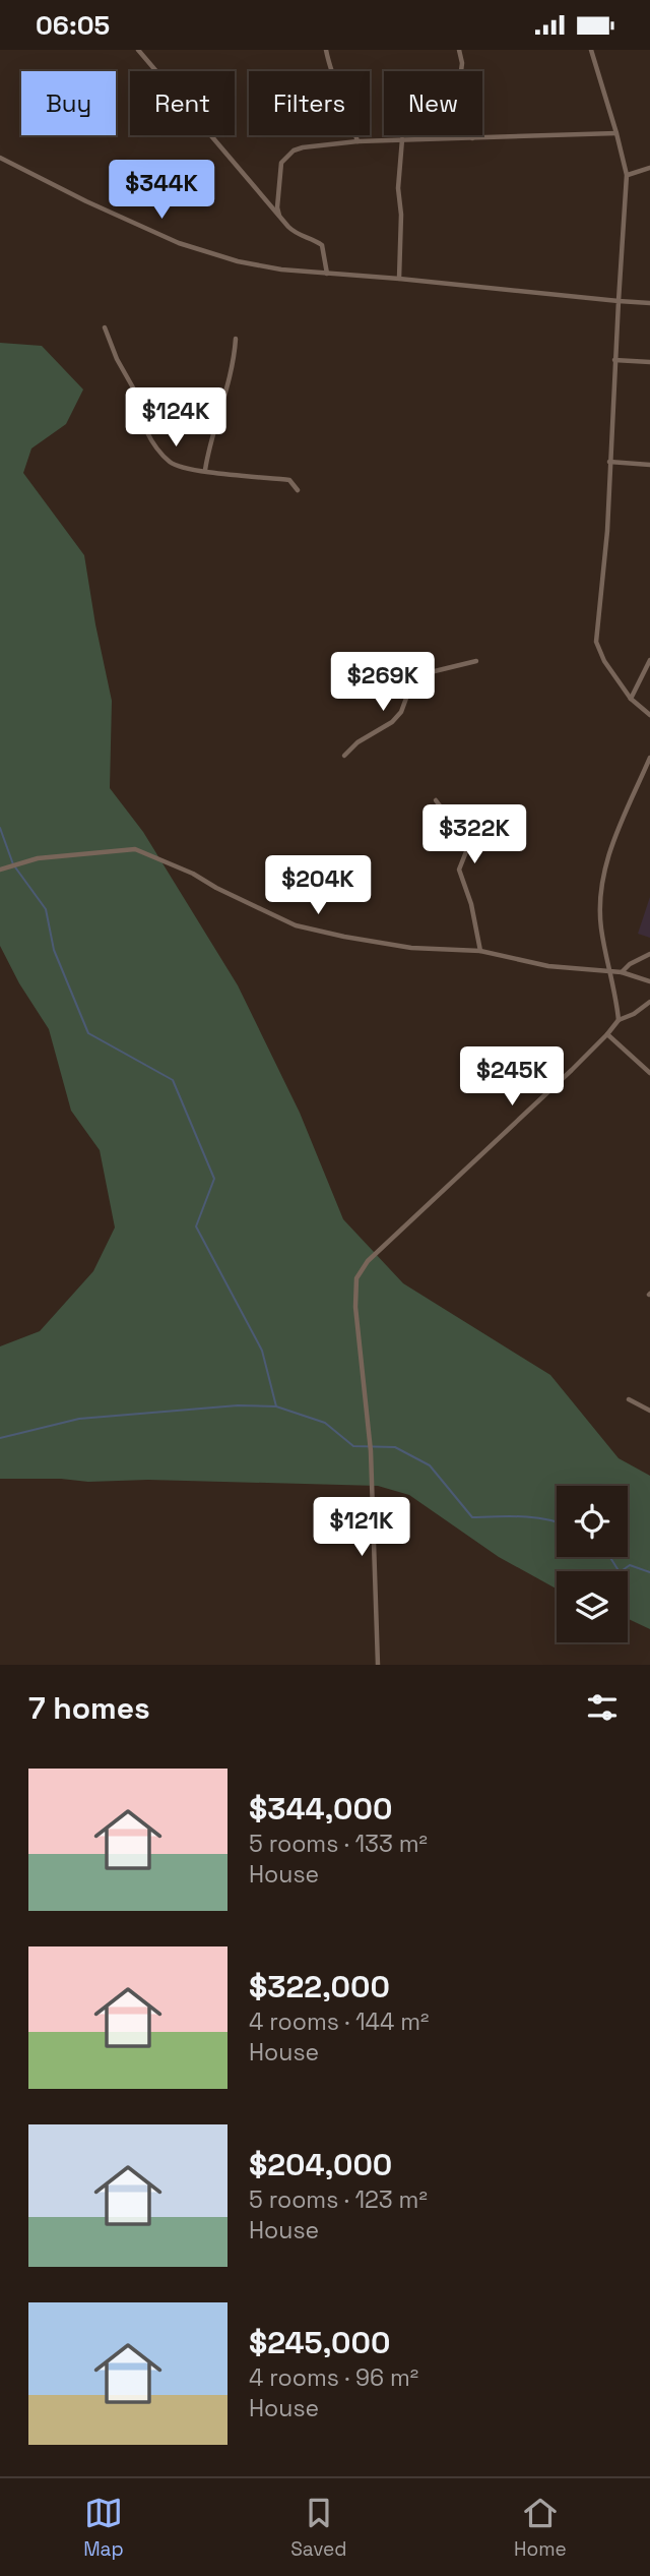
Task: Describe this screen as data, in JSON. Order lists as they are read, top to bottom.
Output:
{
  "page": {
    "status": "06:05",
    "chip": [
      "Buy",
      "Rent",
      "Filters",
      "New"
    ],
    "price": [
      "$344K",
      "$124K",
      "$269K",
      "$322K",
      "$204K",
      "$245K",
      "$121K"
    ],
    "heading": "7 homes",
    "list": [
      {
        "name": "$344,000",
        "note": "5 rooms · 133 m² · House"
      },
      {
        "name": "$322,000",
        "note": "4 rooms · 144 m² · House"
      },
      {
        "name": "$204,000",
        "note": "5 rooms · 123 m² · House"
      },
      {
        "name": "$245,000",
        "note": "4 rooms · 96 m² · House"
      }
    ],
    "tabs": ["Map", "Saved", "Home"]
  }
}
